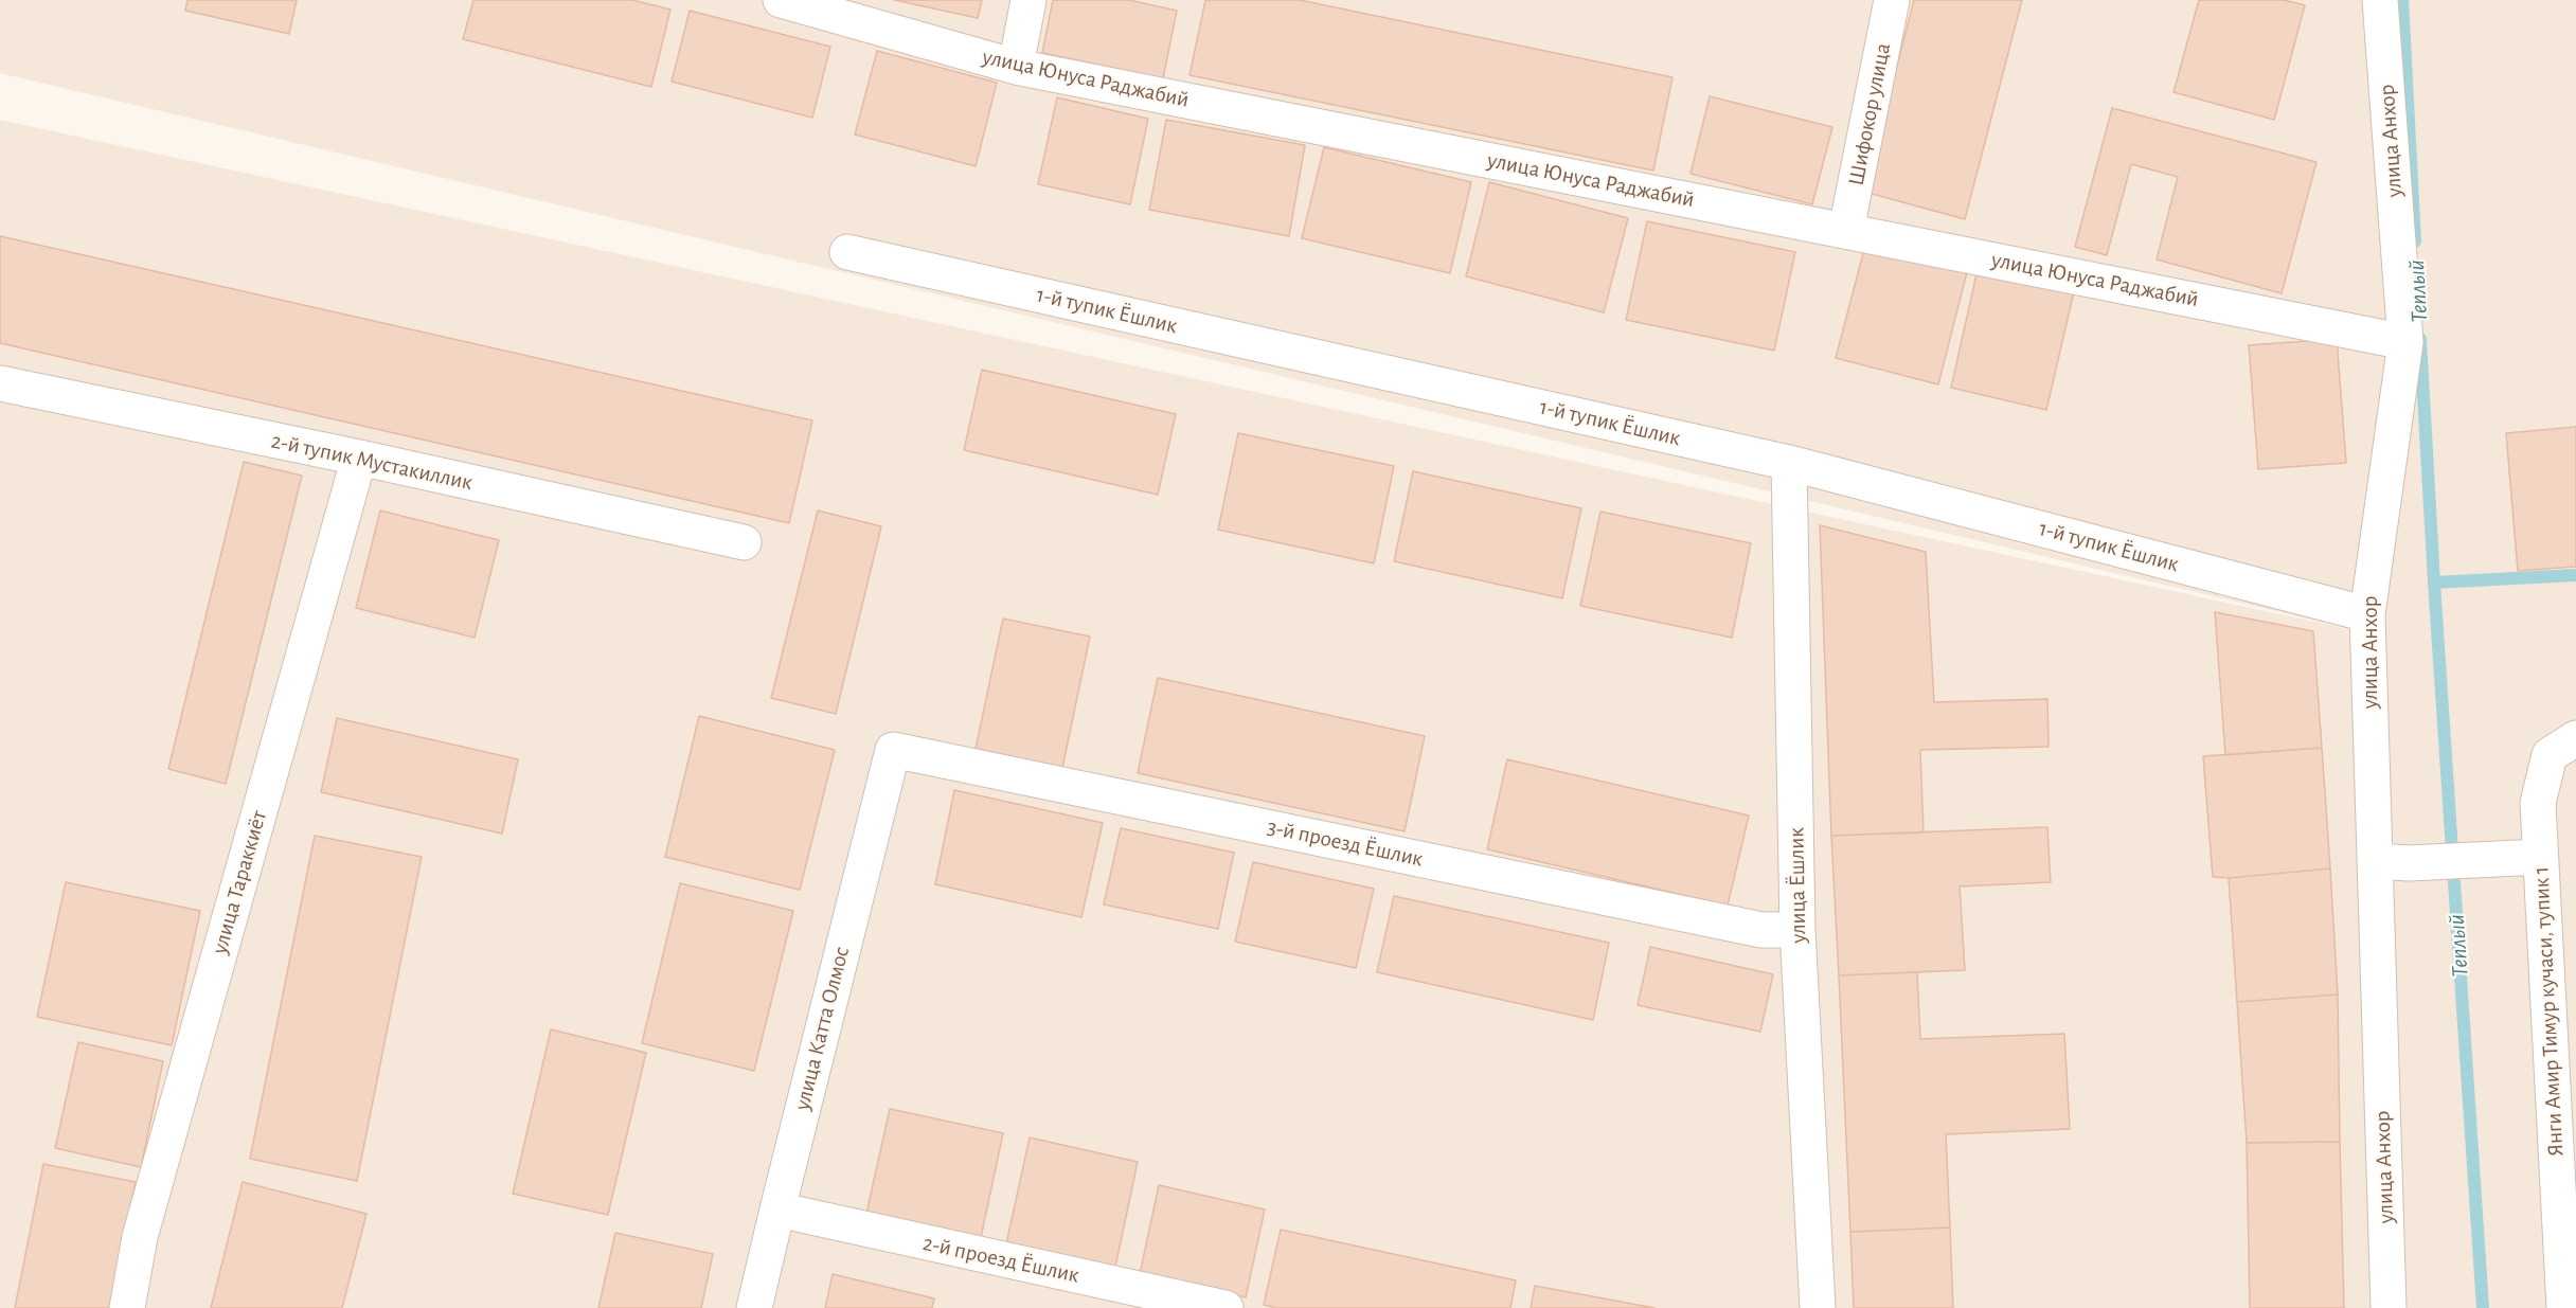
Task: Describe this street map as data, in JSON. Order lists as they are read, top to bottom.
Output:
{
  "streets": {
    "street": [
      "улица Юнуса Раджабий",
      "Шифокор улица",
      "улица Анхор",
      "1-й тупик Ёшлик",
      "2-й тупик Мустакиллик",
      "3-й проезд Ёшлик",
      "улица Тараккиёт",
      "улица Ёшлик",
      "Янги Амир Тимур кучаси, тупик 1",
      "улица Катта Олмос",
      "2-й проезд Ёшлик"
    ]
  },
  "crossings": [
    ["улица Юнуса Раджабий", "Шифокор улица"],
    ["улица Юнуса Раджабий", "улица Анхор"],
    ["улица Анхор", "1-й тупик Ёшлик"],
    ["1-й тупик Ёшлик", "улица Ёшлик"],
    ["2-й тупик Мустакиллик", "улица Тараккиёт"],
    ["3-й проезд Ёшлик", "улица Ёшлик"],
    ["3-й проезд Ёшлик", "улица Катта Олмос"],
    ["улица Катта Олмос", "2-й проезд Ёшлик"]
  ],
  "water": ["Теплый"]
}
